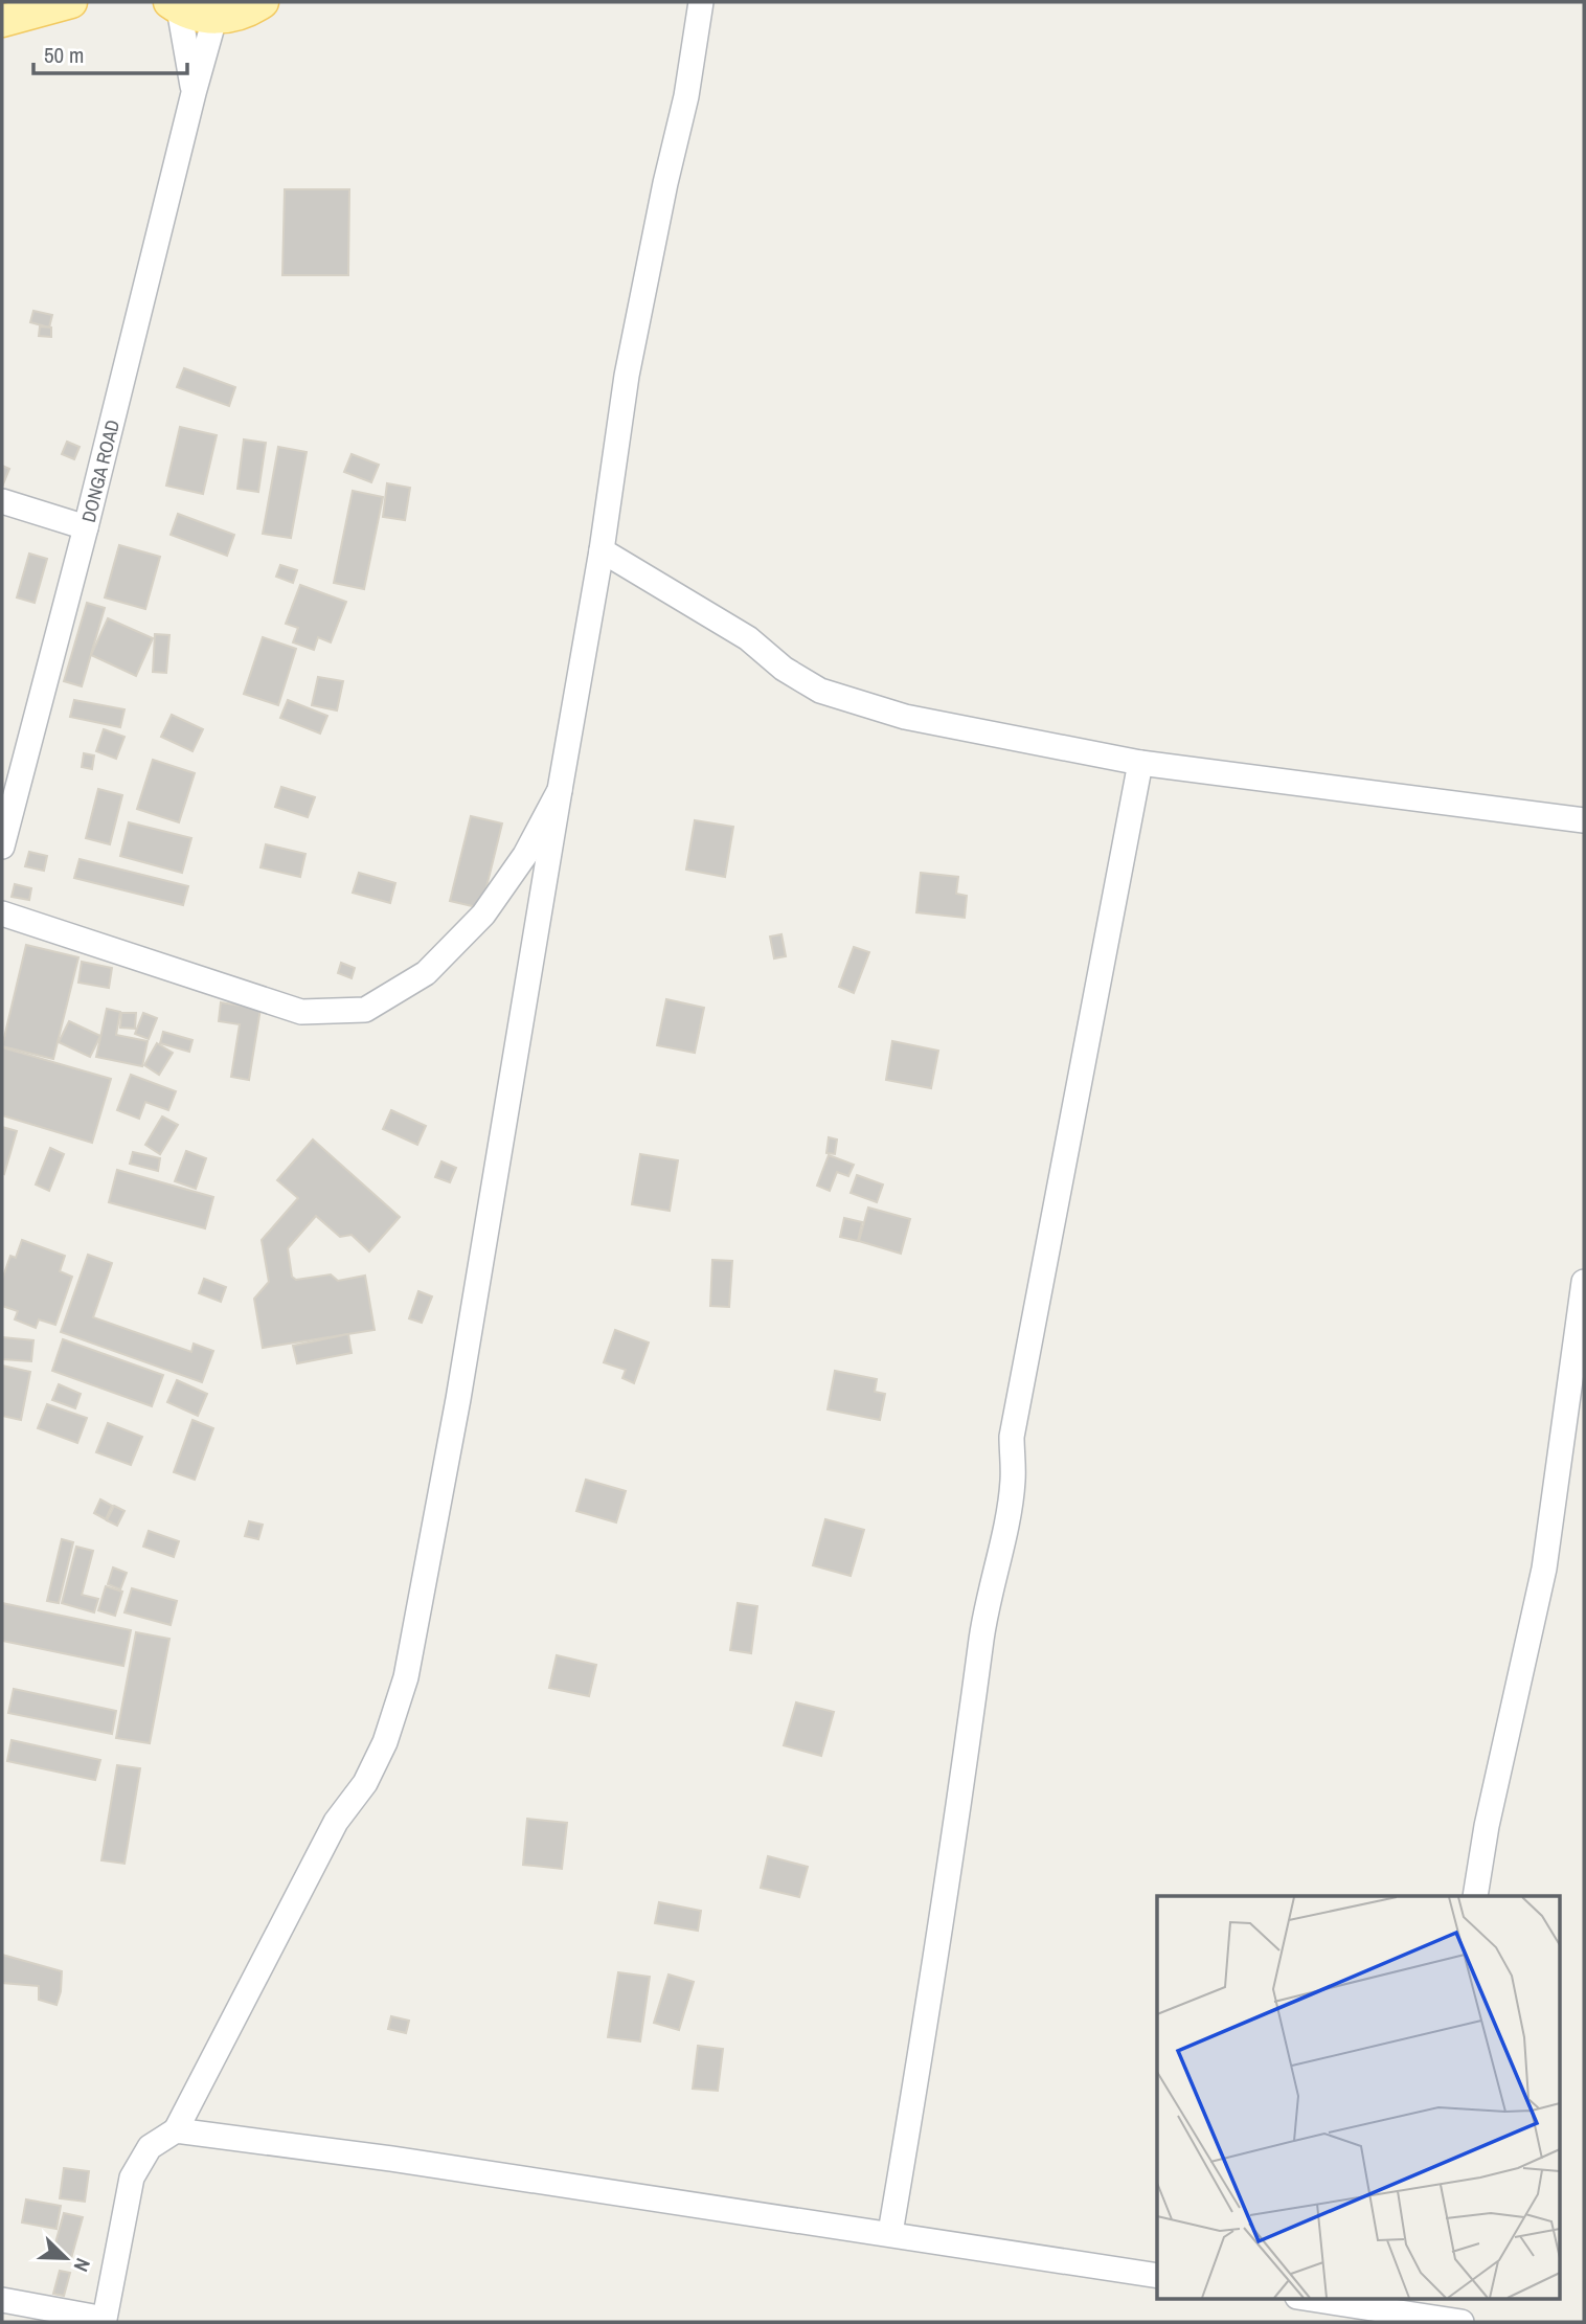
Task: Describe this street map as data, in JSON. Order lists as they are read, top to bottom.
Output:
{
  "streets": {
    "street": ["DONGA ROAD"]
  },
  "scale_bar": "50 m",
  "north": "bottom right"
}
